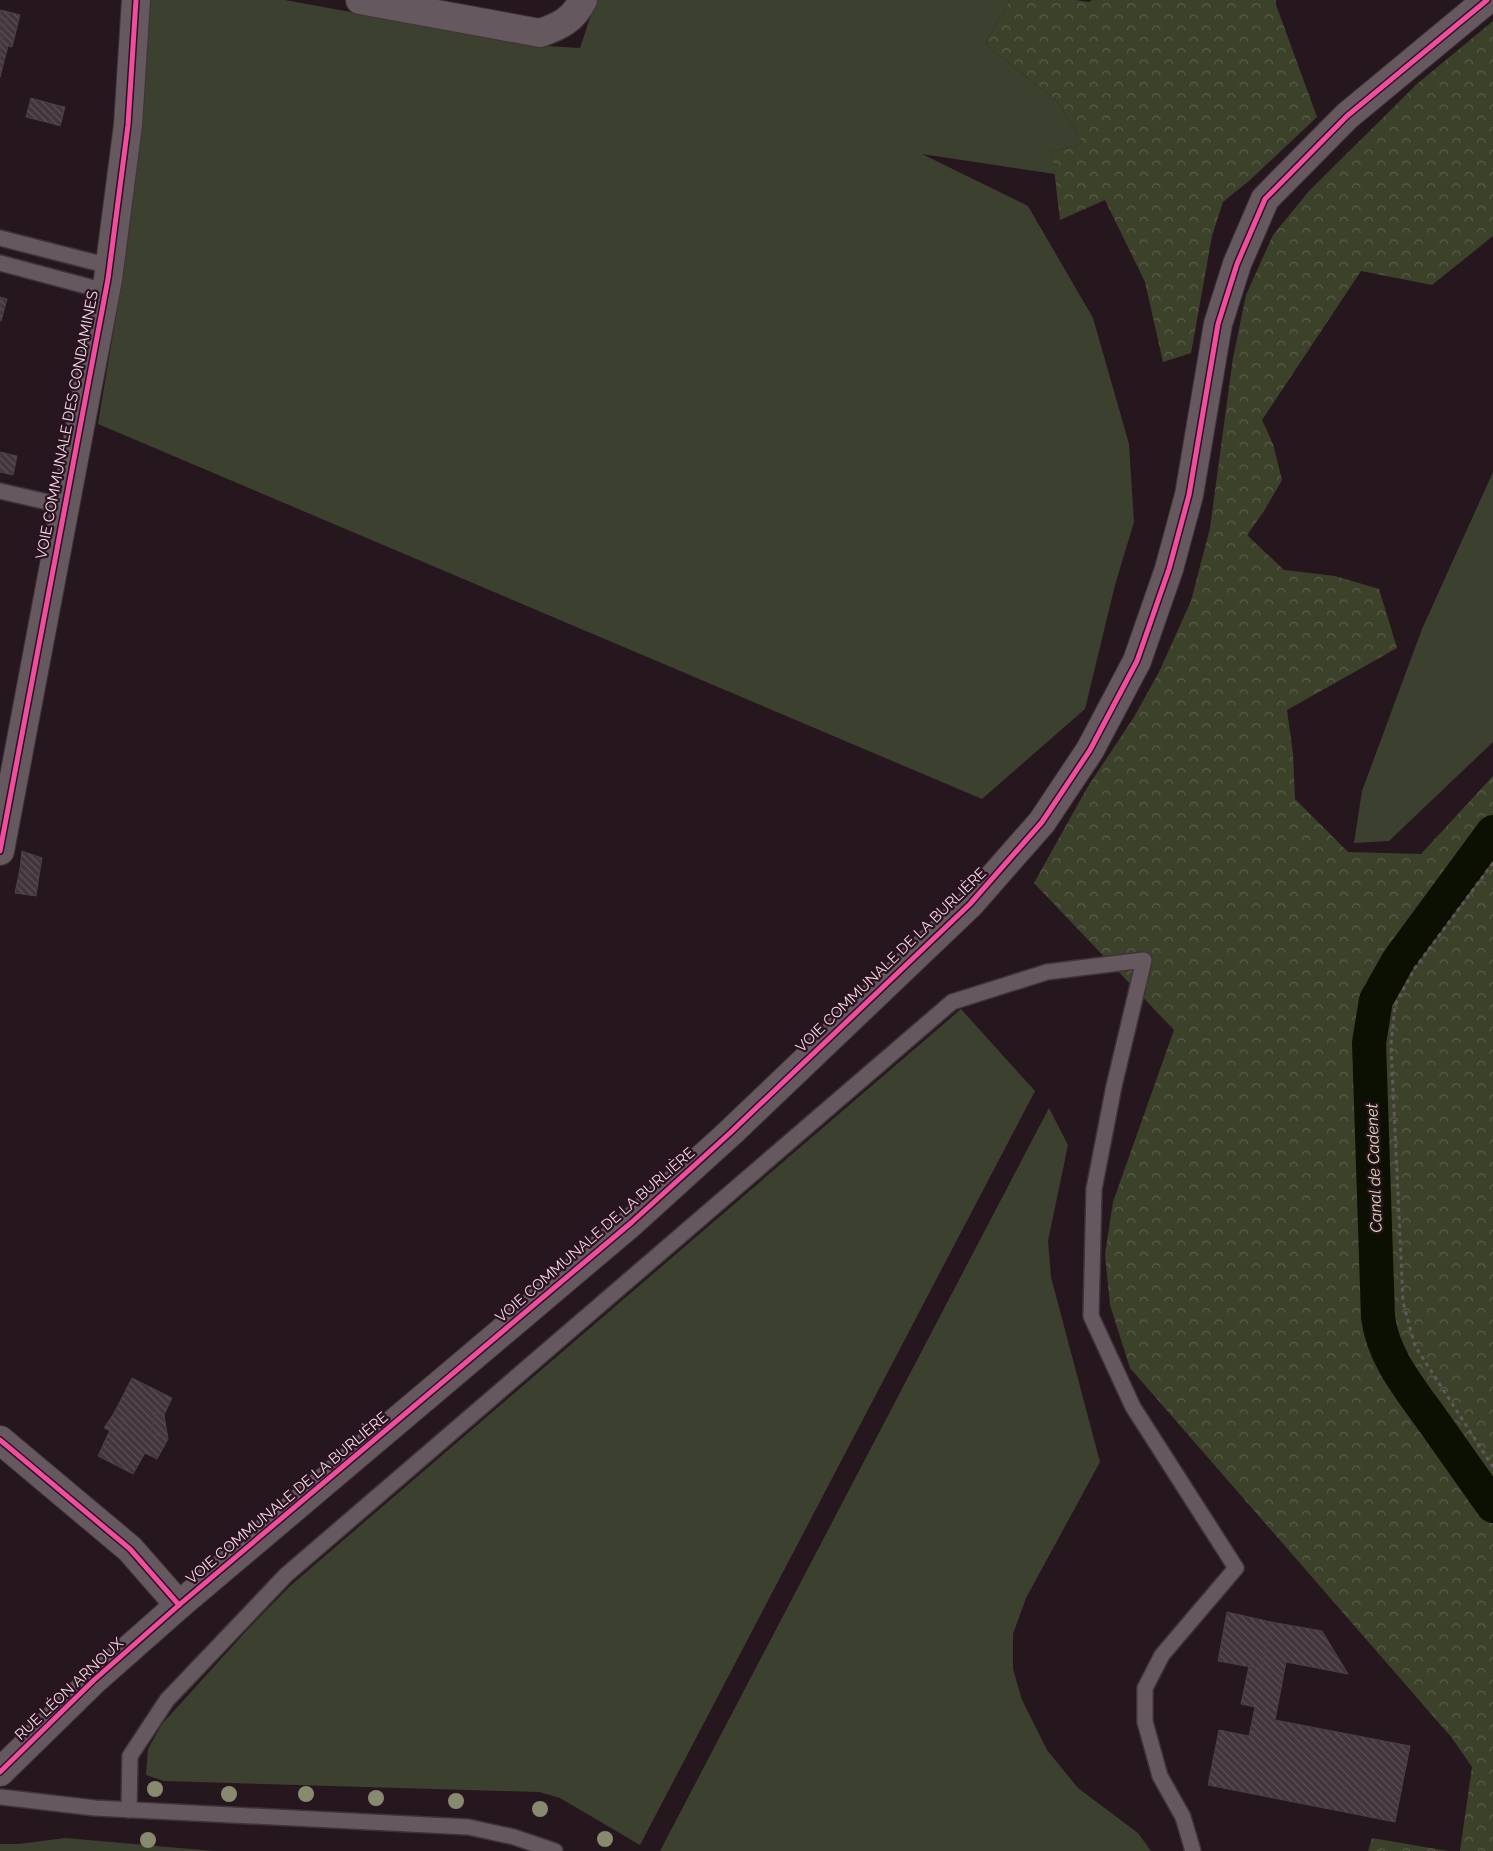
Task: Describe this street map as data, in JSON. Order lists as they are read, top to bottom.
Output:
{
  "streets": {
    "street": ["VOIE COMMUNALE DES CONDAMINES", "VOIE COMMUNALE DE LA BURLIÈRE", "RUE LÉON ARNOUX"]
  },
  "crossings": [
    ["VOIE COMMUNALE DE LA BURLIÈRE", "RUE LÉON ARNOUX"]
  ],
  "water": ["Canal de Cadenet"]
}
